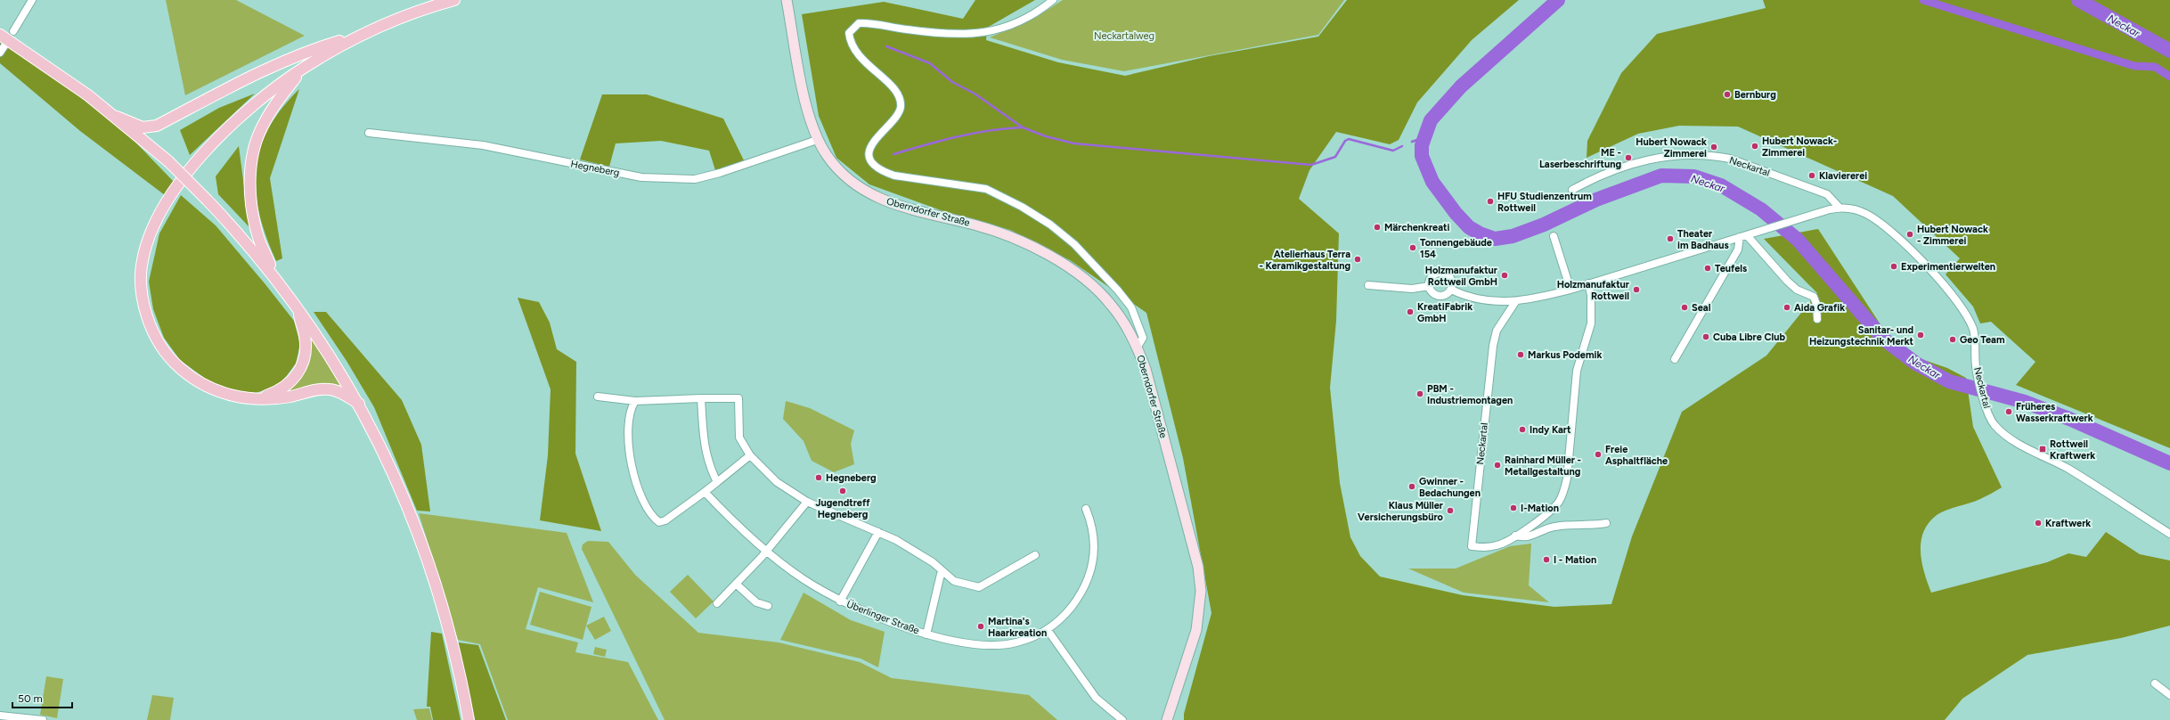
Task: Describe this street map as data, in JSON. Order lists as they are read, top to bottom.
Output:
{
  "streets": {
    "street": [
      "Neckartal",
      "Hegneberg",
      "Oberndorfer Straße",
      "Überlinger Straße"
    ]
  },
  "crossings": [
    ["Hegneberg", "Oberndorfer Straße"]
  ],
  "water": ["Neckar"],
  "parks": ["Neckartalweg"],
  "places": {
    "other": [
      "Bernburg",
      "Hubert Nowack- Zimmerei",
      "Hubert Nowack Zimmerei",
      "ME - Laserbeschriftung",
      "Klaviererei",
      "HFU Studienzentrum Rottweil",
      "Märchenkreati",
      "Hubert Nowack - Zimmerei",
      "Theater im Badhaus",
      "Tonnengebäude 154",
      "Atelierhaus Terra - Keramikgestaltung",
      "Experimentierwelten",
      "Teufels",
      "Holzmanufaktur Rottweil GmbH",
      "Holzmanufaktur Rottweil",
      "Seal",
      "Aida Grafik",
      "KreatiFabrik GmbH",
      "Sanitar- und Heizungstechnik Merkt",
      "Cuba Libre Club",
      "Geo Team",
      "Markus Podemik",
      "PBM - Industriemontagen",
      "Früheres Wasserkraftwerk",
      "Indy Kart",
      "Freie Asphaltfläche",
      "Rainhard Müller - Metallgestaltung",
      "Hegneberg",
      "Gwinner - Bedachungen",
      "Jugendtreff Hegneberg",
      "I-Mation",
      "Klaus Müller Versicherungsbüro",
      "Kraftwerk",
      "I - Mation",
      "Martina's Haarkreation"
    ],
    "transit": ["Rottweil Kraftwerk"]
  },
  "scale_bar": "50 m"
}
